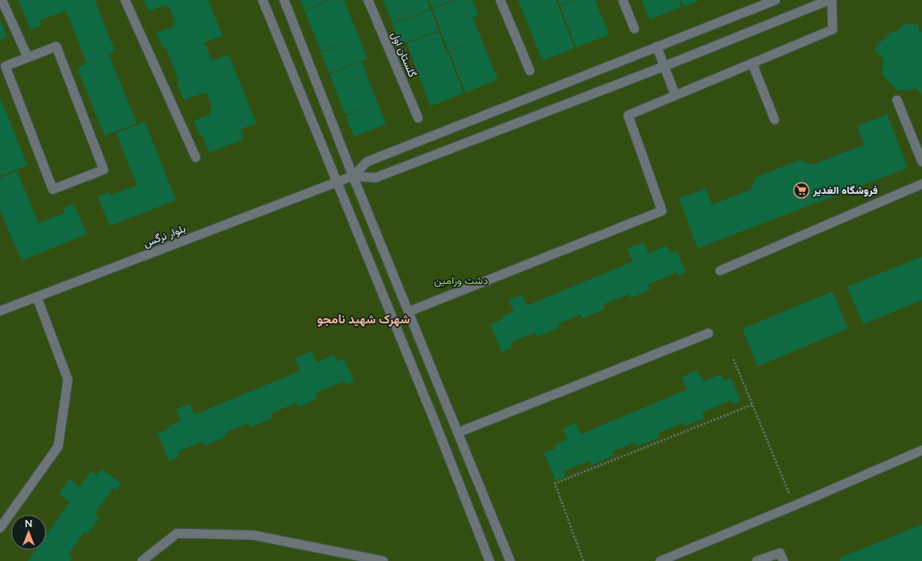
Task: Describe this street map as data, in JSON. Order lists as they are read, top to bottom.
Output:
{
  "streets": {
    "street": ["گلستان اول", "بلوار نرگس"]
  },
  "districts": ["شهرک شهید نامجو"],
  "parks": ["دشت ورامین"],
  "places": {
    "supermarket": ["فروشگاه الغدیر"]
  },
  "north": "top"
}
